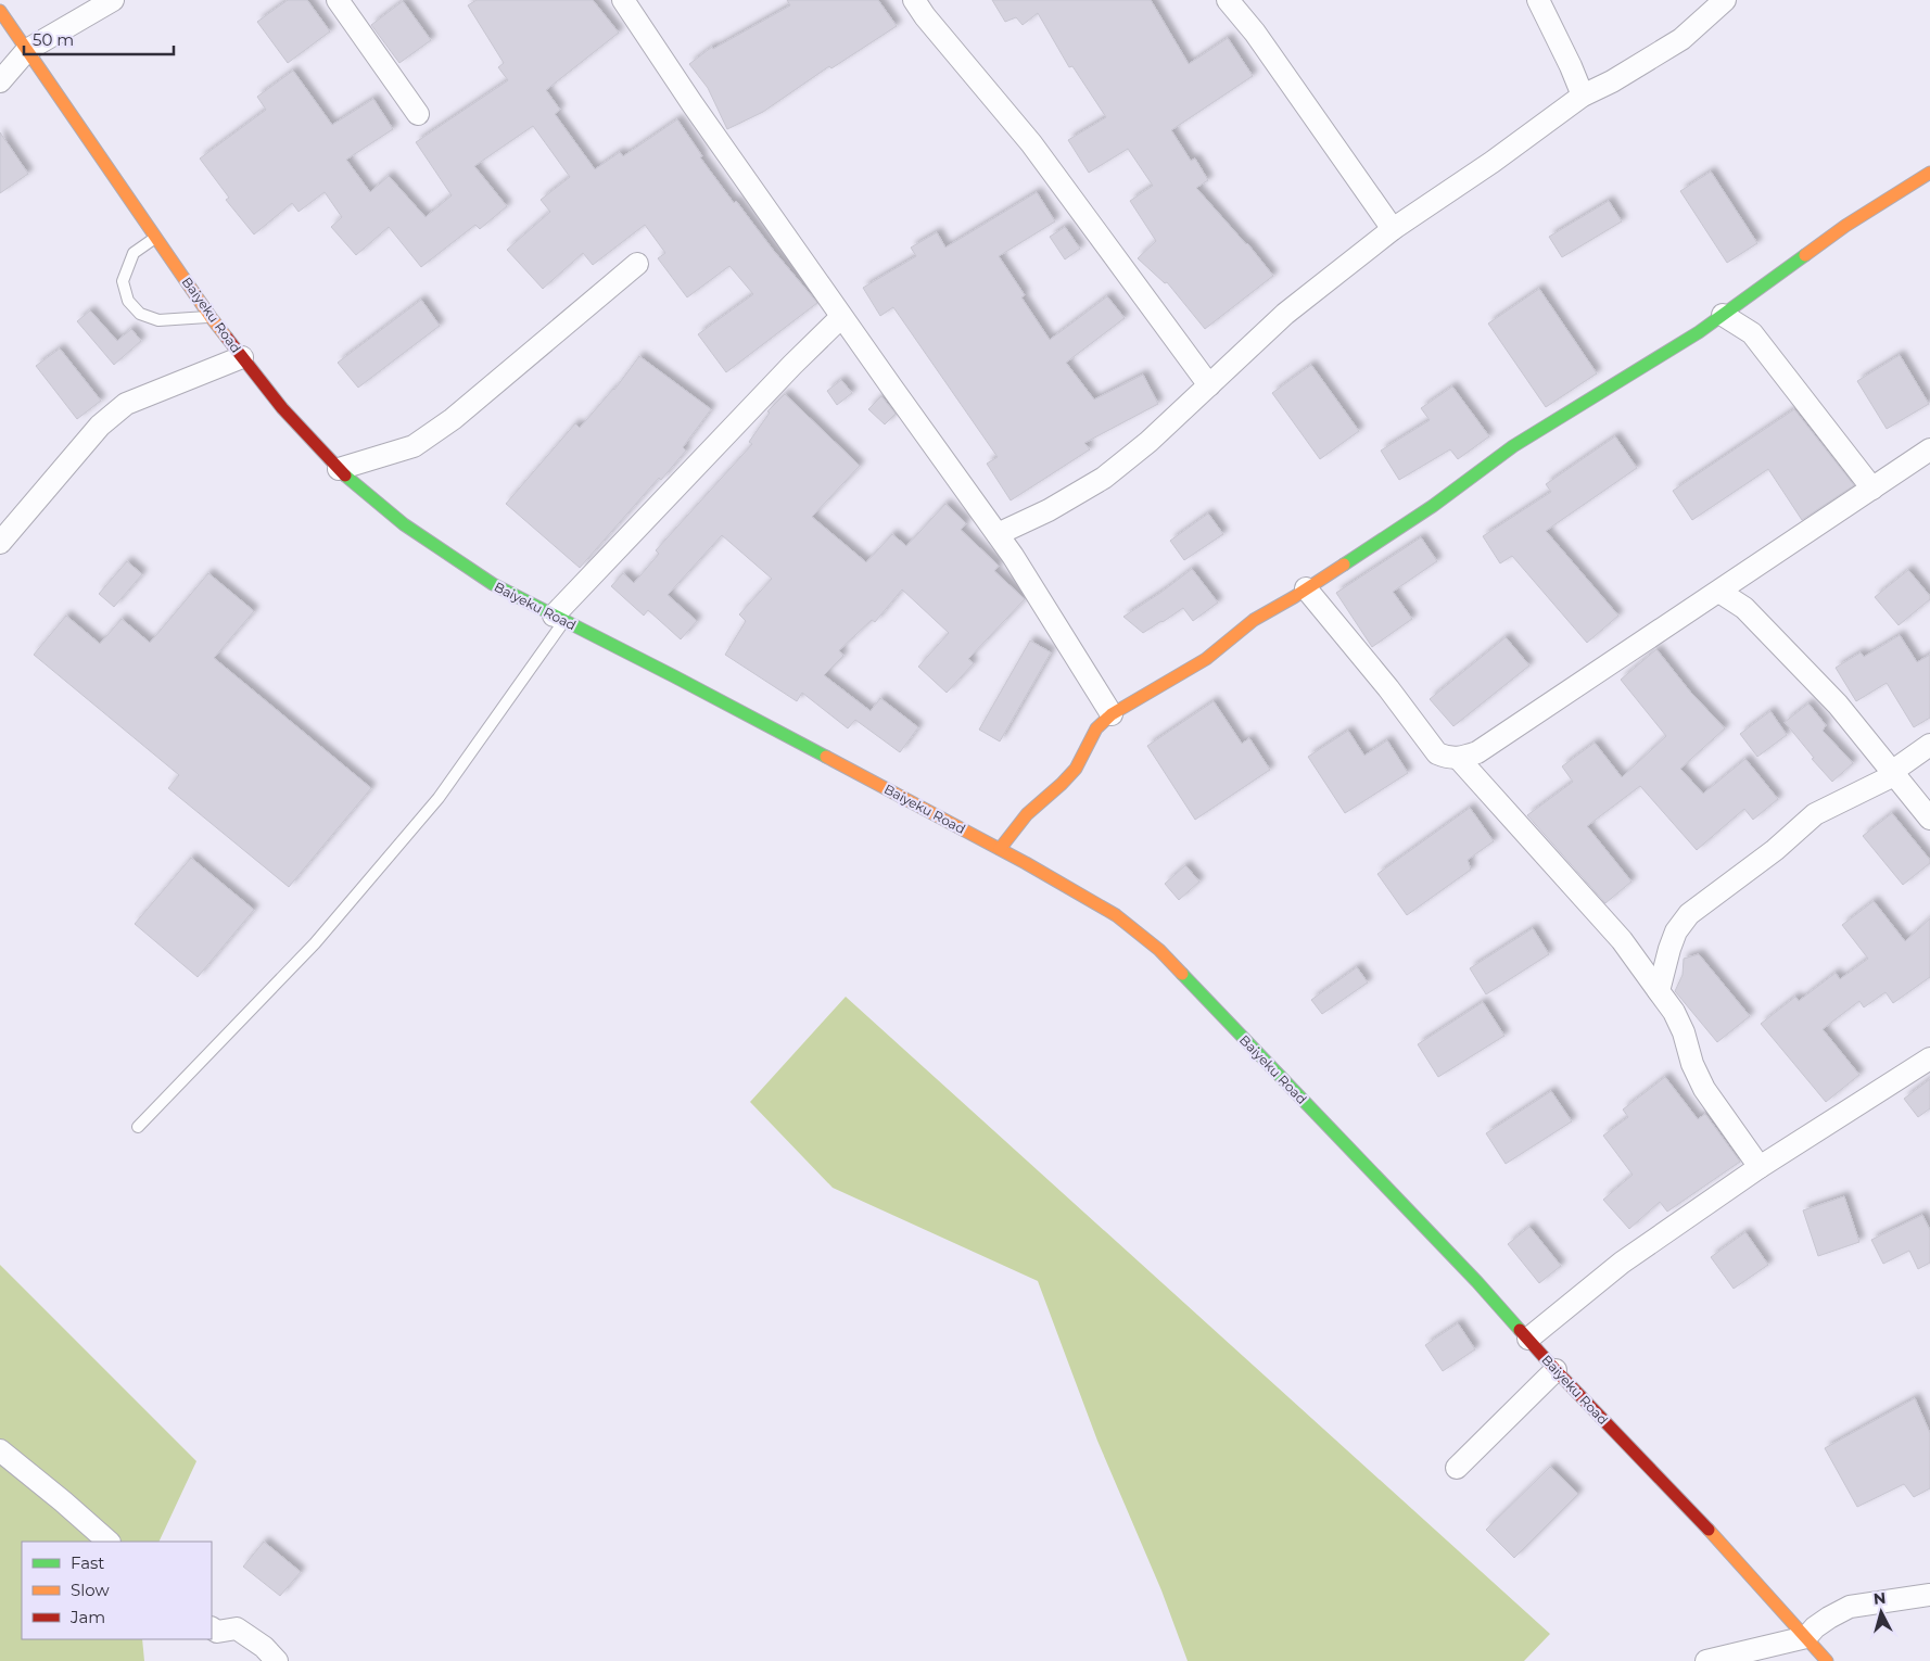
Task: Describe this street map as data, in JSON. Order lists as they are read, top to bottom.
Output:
{
  "streets": {
    "main road": ["Baiyeku Road"]
  },
  "legend": ["Fast", "Slow", "Jam"],
  "scale_bar": "50 m",
  "north": "top"
}
